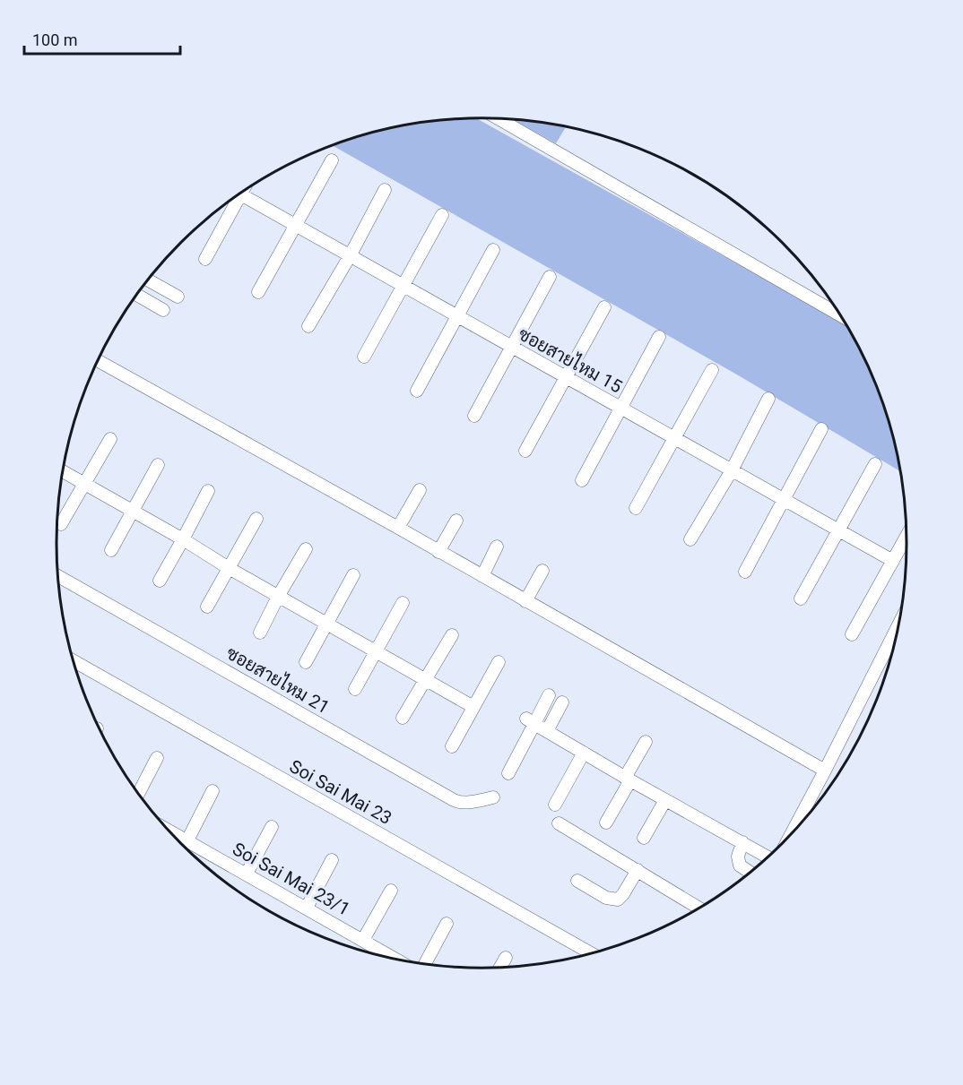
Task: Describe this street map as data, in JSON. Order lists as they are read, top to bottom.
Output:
{
  "streets": {
    "street": [
      "ซอยสายไหม 15",
      "ซอยสายไหม 21",
      "Soi Sai Mai 23",
      "Soi Sai Mai 23/1"
    ]
  },
  "scale_bar": "100 m"
}
